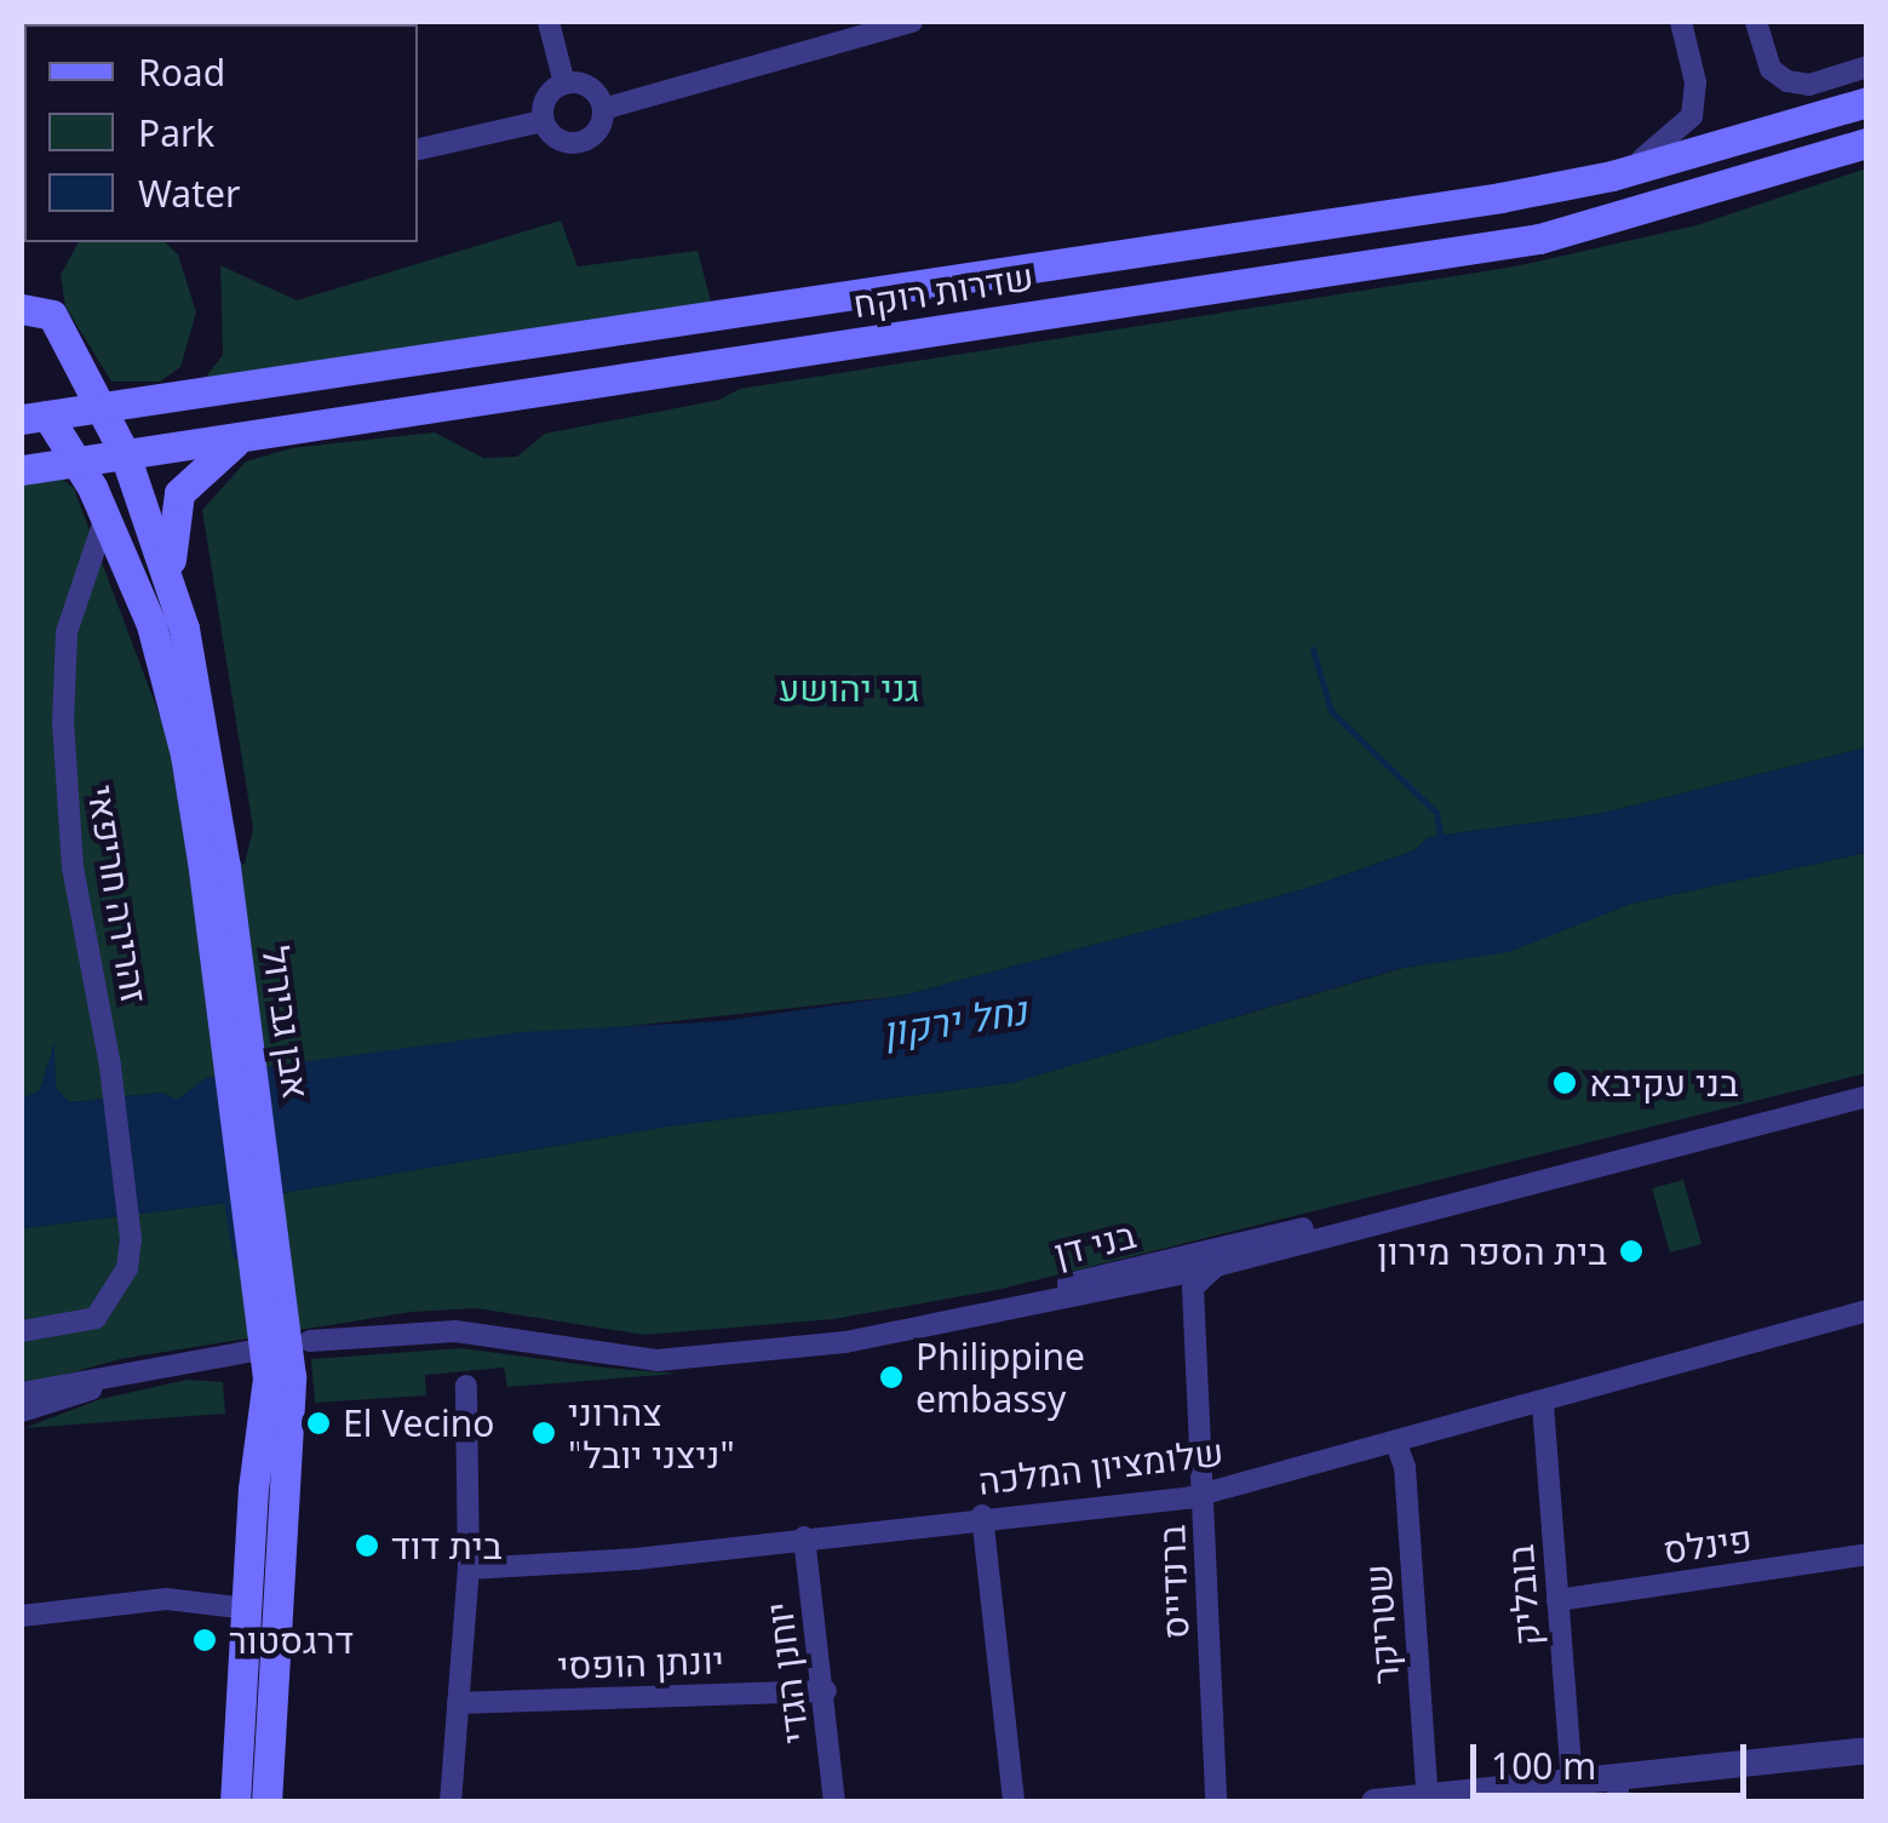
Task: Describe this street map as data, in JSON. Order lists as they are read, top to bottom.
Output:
{
  "streets": {
    "main road": ["שדרות רוקח", "אבן גבירול"],
    "street": [
      "זהרירה חריפאי",
      "בני דן",
      "שלומציון המלכה",
      "פינלס",
      "ברנדייס",
      "בובליק",
      "שטריקר",
      "יונתן הופסי",
      "יוחנן הגדי"
    ]
  },
  "crossings": [
    ["שדרות רוקח", "אבן גבירול"],
    ["זהרירה חריפאי", "אבן גבירול"],
    ["בני דן", "ברנדייס"],
    ["שלומציון המלכה", "ברנדייס"],
    ["שלומציון המלכה", "בובליק"],
    ["שלומציון המלכה", "שטריקר"],
    ["שלומציון המלכה", "יוחנן הגדי"],
    ["פינלס", "בובליק"],
    ["יונתן הופסי", "יוחנן הגדי"]
  ],
  "water": ["נחל ירקון"],
  "parks": ["גני יהושע"],
  "places": [
    "בני עקיבא",
    "בית הספר מירון",
    "Philippine embassy",
    "El Vecino",
    "צהרוני \"ניצני יובל\"",
    "בית דוד",
    "דרגסטור"
  ],
  "legend": ["Road", "Park", "Water"],
  "scale_bar": "100 m"
}
